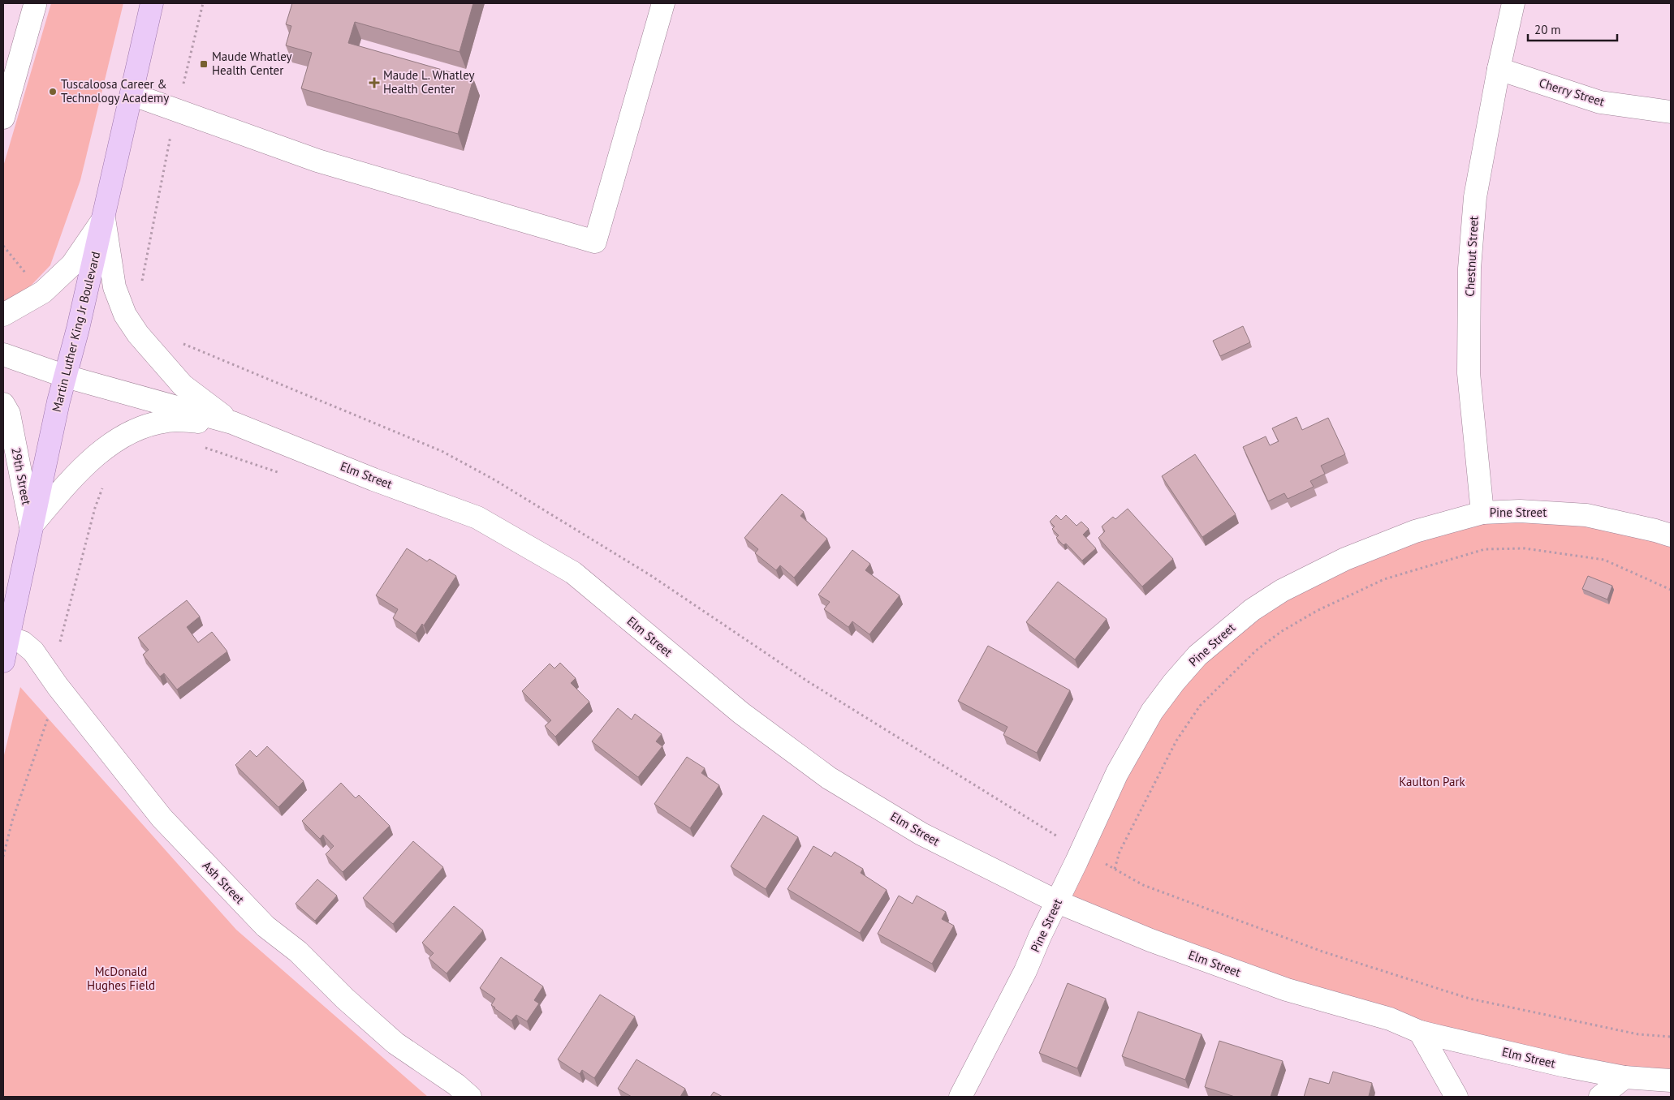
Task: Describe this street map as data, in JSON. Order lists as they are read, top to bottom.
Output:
{
  "streets": {
    "main road": ["Martin Luther King Jr Boulevard"],
    "street": [
      "Cherry Street",
      "Chestnut Street",
      "Elm Street",
      "29th Street",
      "Pine Street",
      "Ash Street"
    ]
  },
  "crossings": [
    ["Cherry Street", "Chestnut Street"],
    ["Chestnut Street", "Pine Street"],
    ["Martin Luther King Jr Boulevard", "Elm Street"],
    ["Martin Luther King Jr Boulevard", "29th Street"],
    ["Martin Luther King Jr Boulevard", "Ash Street"],
    ["Elm Street", "Pine Street"]
  ],
  "parks": ["Kaulton Park", "McDonald Hughes Field"],
  "places": {
    "transit": ["Maude Whatley Health Center"],
    "health": ["Maude L. Whatley Health Center"],
    "other": ["Tuscaloosa Career & Technology Academy"]
  },
  "scale_bar": "20 m"
}
